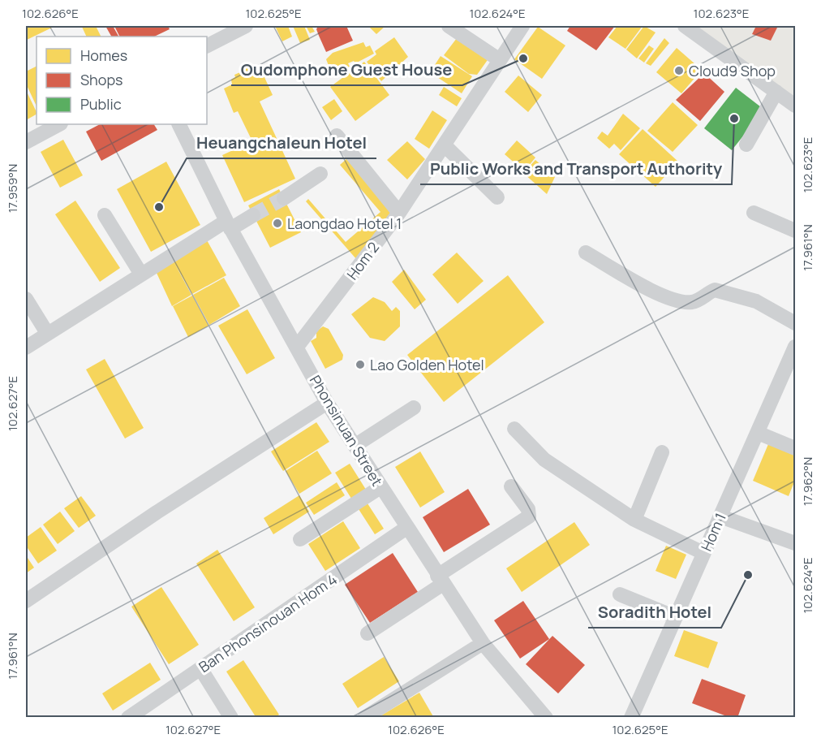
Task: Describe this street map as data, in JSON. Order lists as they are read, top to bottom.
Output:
{
  "streets": {
    "street": [
      "Hom 2",
      "Phonsinuan Street",
      "Hom 1",
      "Ban Phonsinouan Hom 4"
    ]
  },
  "crossings": [
    ["Hom 2", "Phonsinuan Street"],
    ["Phonsinuan Street", "Ban Phonsinouan Hom 4"]
  ],
  "places": [
    "Oudomphone Guest House",
    "Cloud9 Shop",
    "Public Works and Transport Authority",
    "Heuangchaleun Hotel",
    "Laongdao Hotel 1",
    "Lao Golden Hotel",
    "Soradith Hotel"
  ],
  "legend": ["Homes", "Shops", "Public"],
  "coordinates": [
    "102.626°E",
    "102.625°E",
    "102.624°E",
    "102.623°E",
    "17.959°N",
    "17.961°N",
    "102.627°E",
    "17.962°N"
  ]
}
